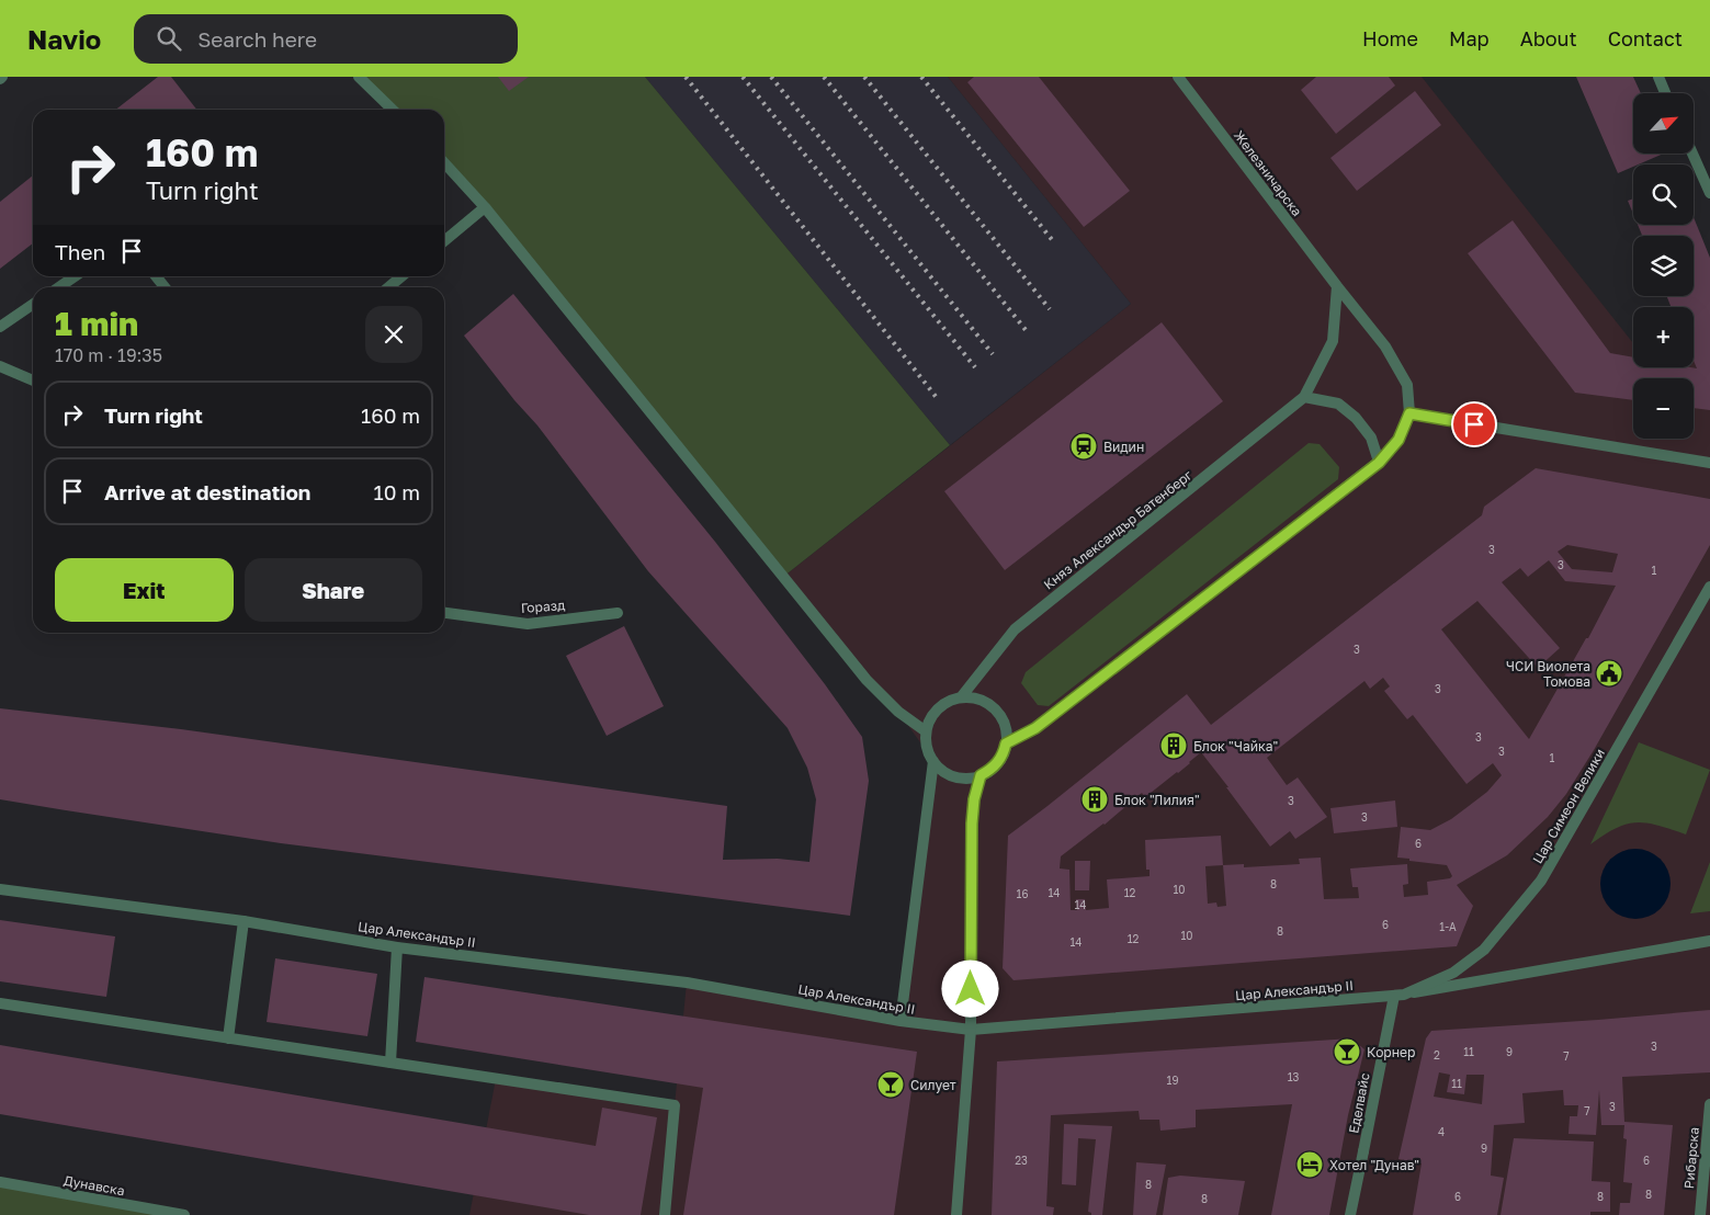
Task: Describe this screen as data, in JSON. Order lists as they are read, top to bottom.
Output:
{
  "streets": {
    "street": [
      "Железничарска",
      "Княз Александър Батенберг",
      "Горазд",
      "Цар Симеон Велики",
      "Цар Александър II",
      "Еделвайс",
      "Рибарска",
      "Дунавска"
    ]
  },
  "crossings": [
    ["Железничарска", "Княз Александър Батенберг"],
    ["Цар Симеон Велики", "Цар Александър II"],
    ["Цар Симеон Велики", "Еделвайс"],
    ["Цар Александър II", "Еделвайс"]
  ],
  "places": {
    "station": ["Видин"],
    "public building": ["ЧСИ Виолета Томова"],
    "building": ["Блок \"Чайка\"", "Блок \"Лилия\""],
    "bar": ["Корнер", "Силует"],
    "hotel": ["Хотел \"Дунав\""]
  },
  "house_numbers": [
    "3",
    "3",
    "1",
    "3",
    "3",
    "3",
    "3",
    "1",
    "3",
    "3",
    "6",
    "8",
    "10",
    "14",
    "12",
    "16",
    "14",
    "6",
    "1-А",
    "8",
    "10",
    "12",
    "14",
    "3",
    "11",
    "9",
    "2",
    "7",
    "13",
    "19",
    "11",
    "3",
    "7",
    "4",
    "9",
    "23",
    "6",
    "8",
    "8",
    "6",
    "8",
    "8"
  ],
  "north": "top right",
  "page": {
    "header": "Navio",
    "search": "Search here",
    "nav": [
      "Home",
      "Map",
      "About",
      "Contact"
    ],
    "map_buttons": ["+", "−"],
    "turn": ["160 m", "Turn right"],
    "then": "Then",
    "heading": ["1 min", "170 m · 19:35"],
    "list": [
      {
        "name": "Turn right",
        "value": "160 m"
      },
      {
        "name": "Arrive at destination",
        "value": "10 m"
      }
    ],
    "buttons": ["Exit", "Share"]
  }
}
